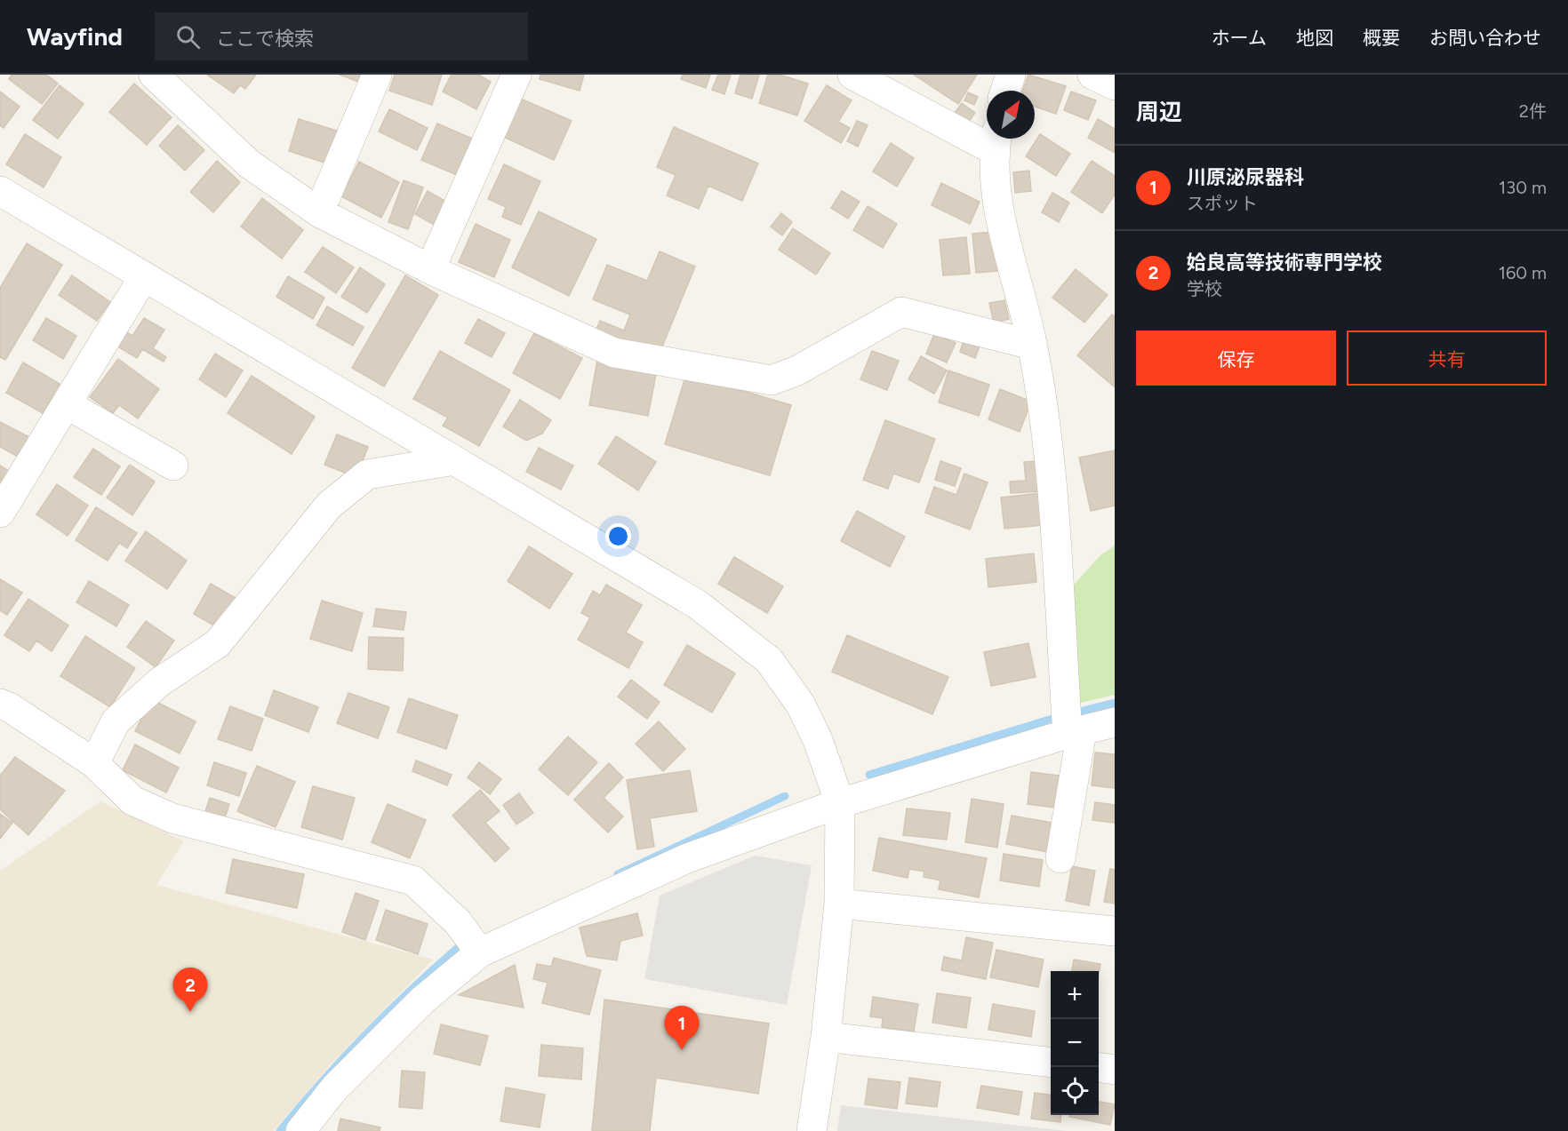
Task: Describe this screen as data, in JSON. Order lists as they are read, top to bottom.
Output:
{
  "north": "top right",
  "page": {
    "header": "Wayfind",
    "search": "ここで検索",
    "nav": [
      "ホーム",
      "地図",
      "概要",
      "お問い合わせ"
    ],
    "heading": ["周辺", "2件"],
    "list": [
      {
        "mark": "1",
        "name": "川原泌尿器科",
        "note": "スポット",
        "value": "130 m"
      },
      {
        "mark": "2",
        "name": "姶良高等技術専門学校",
        "note": "学校",
        "value": "160 m"
      }
    ],
    "buttons": ["保存", "共有"],
    "pins": ["2", "1"],
    "map_buttons": ["+", "−"]
  }
}
